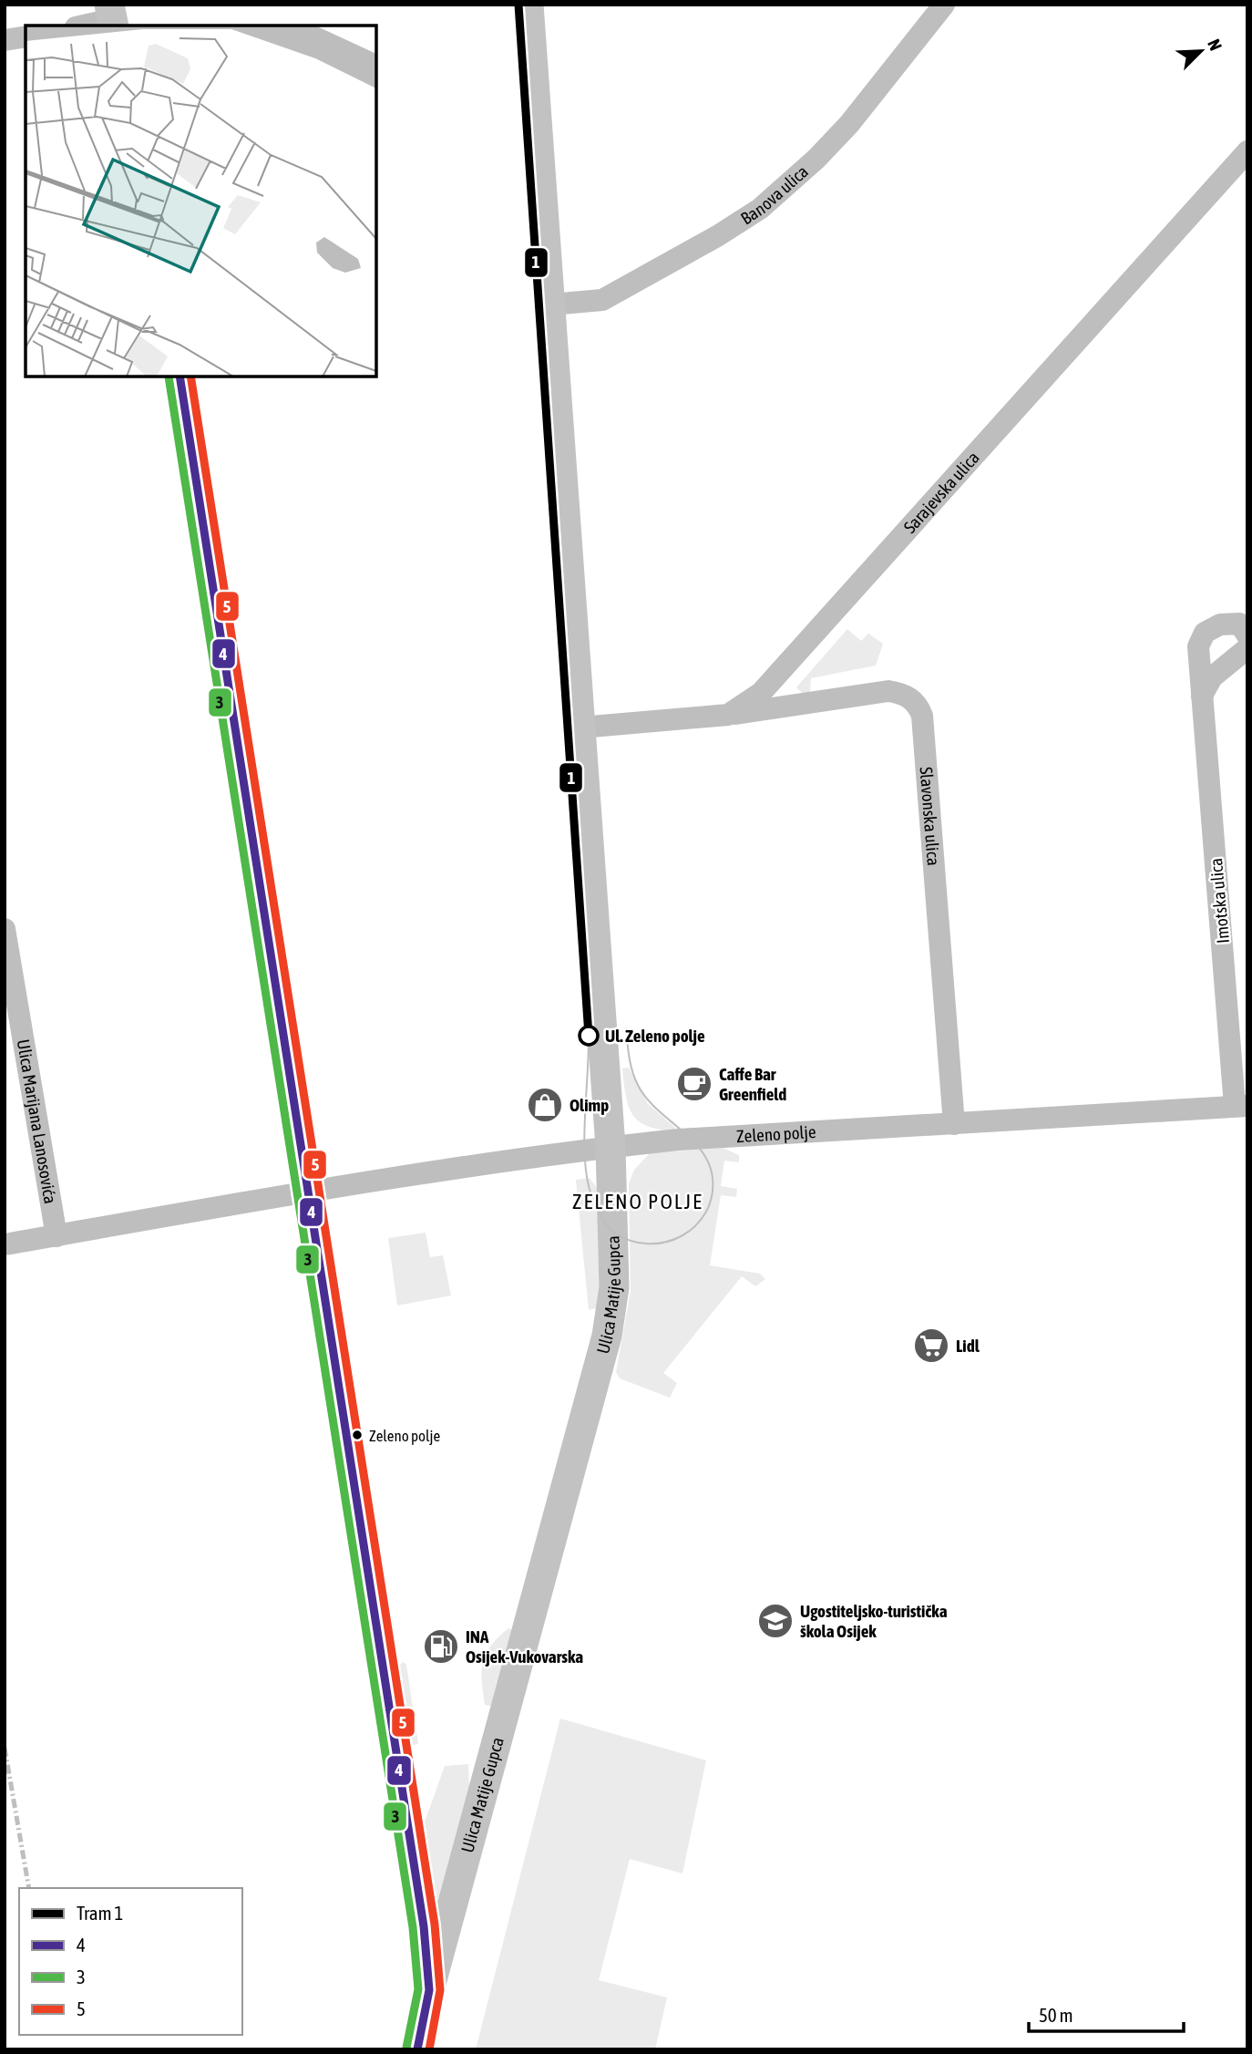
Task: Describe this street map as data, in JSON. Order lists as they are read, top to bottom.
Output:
{
  "streets": {
    "main road": ["Ulica Matije Gupca"],
    "street": [
      "Banova ulica",
      "Sarajevska ulica",
      "Slavonska ulica",
      "Imotska ulica",
      "Ulica Marijana Lanosovića",
      "Zeleno polje"
    ]
  },
  "crossings": [
    ["Banova ulica", "Ulica Matije Gupca"],
    ["Sarajevska ulica", "Slavonska ulica"],
    ["Sarajevska ulica", "Ulica Matije Gupca"],
    ["Slavonska ulica", "Zeleno polje"],
    ["Imotska ulica", "Zeleno polje"],
    ["Ulica Marijana Lanosovića", "Zeleno polje"],
    ["Zeleno polje", "Ulica Matije Gupca"]
  ],
  "districts": ["ZELENO POLJE"],
  "places": {
    "other": ["Ul. Zeleno polje", "Zeleno polje"],
    "cafe": ["Caffe Bar Greenfield"],
    "shop": ["Olimp"],
    "supermarket": ["Lidl"],
    "school or university": ["Ugostiteljsko-turistička škola Osijek"],
    "fuel station": ["INA Osijek-Vukovarska"]
  },
  "lines": [
    "tram line 1",
    "transit line 4",
    "transit line 3",
    "transit line 5"
  ],
  "legend": [
    "Tram 1",
    "4",
    "3",
    "5"
  ],
  "scale_bar": "50 m",
  "north": "top right"
}
